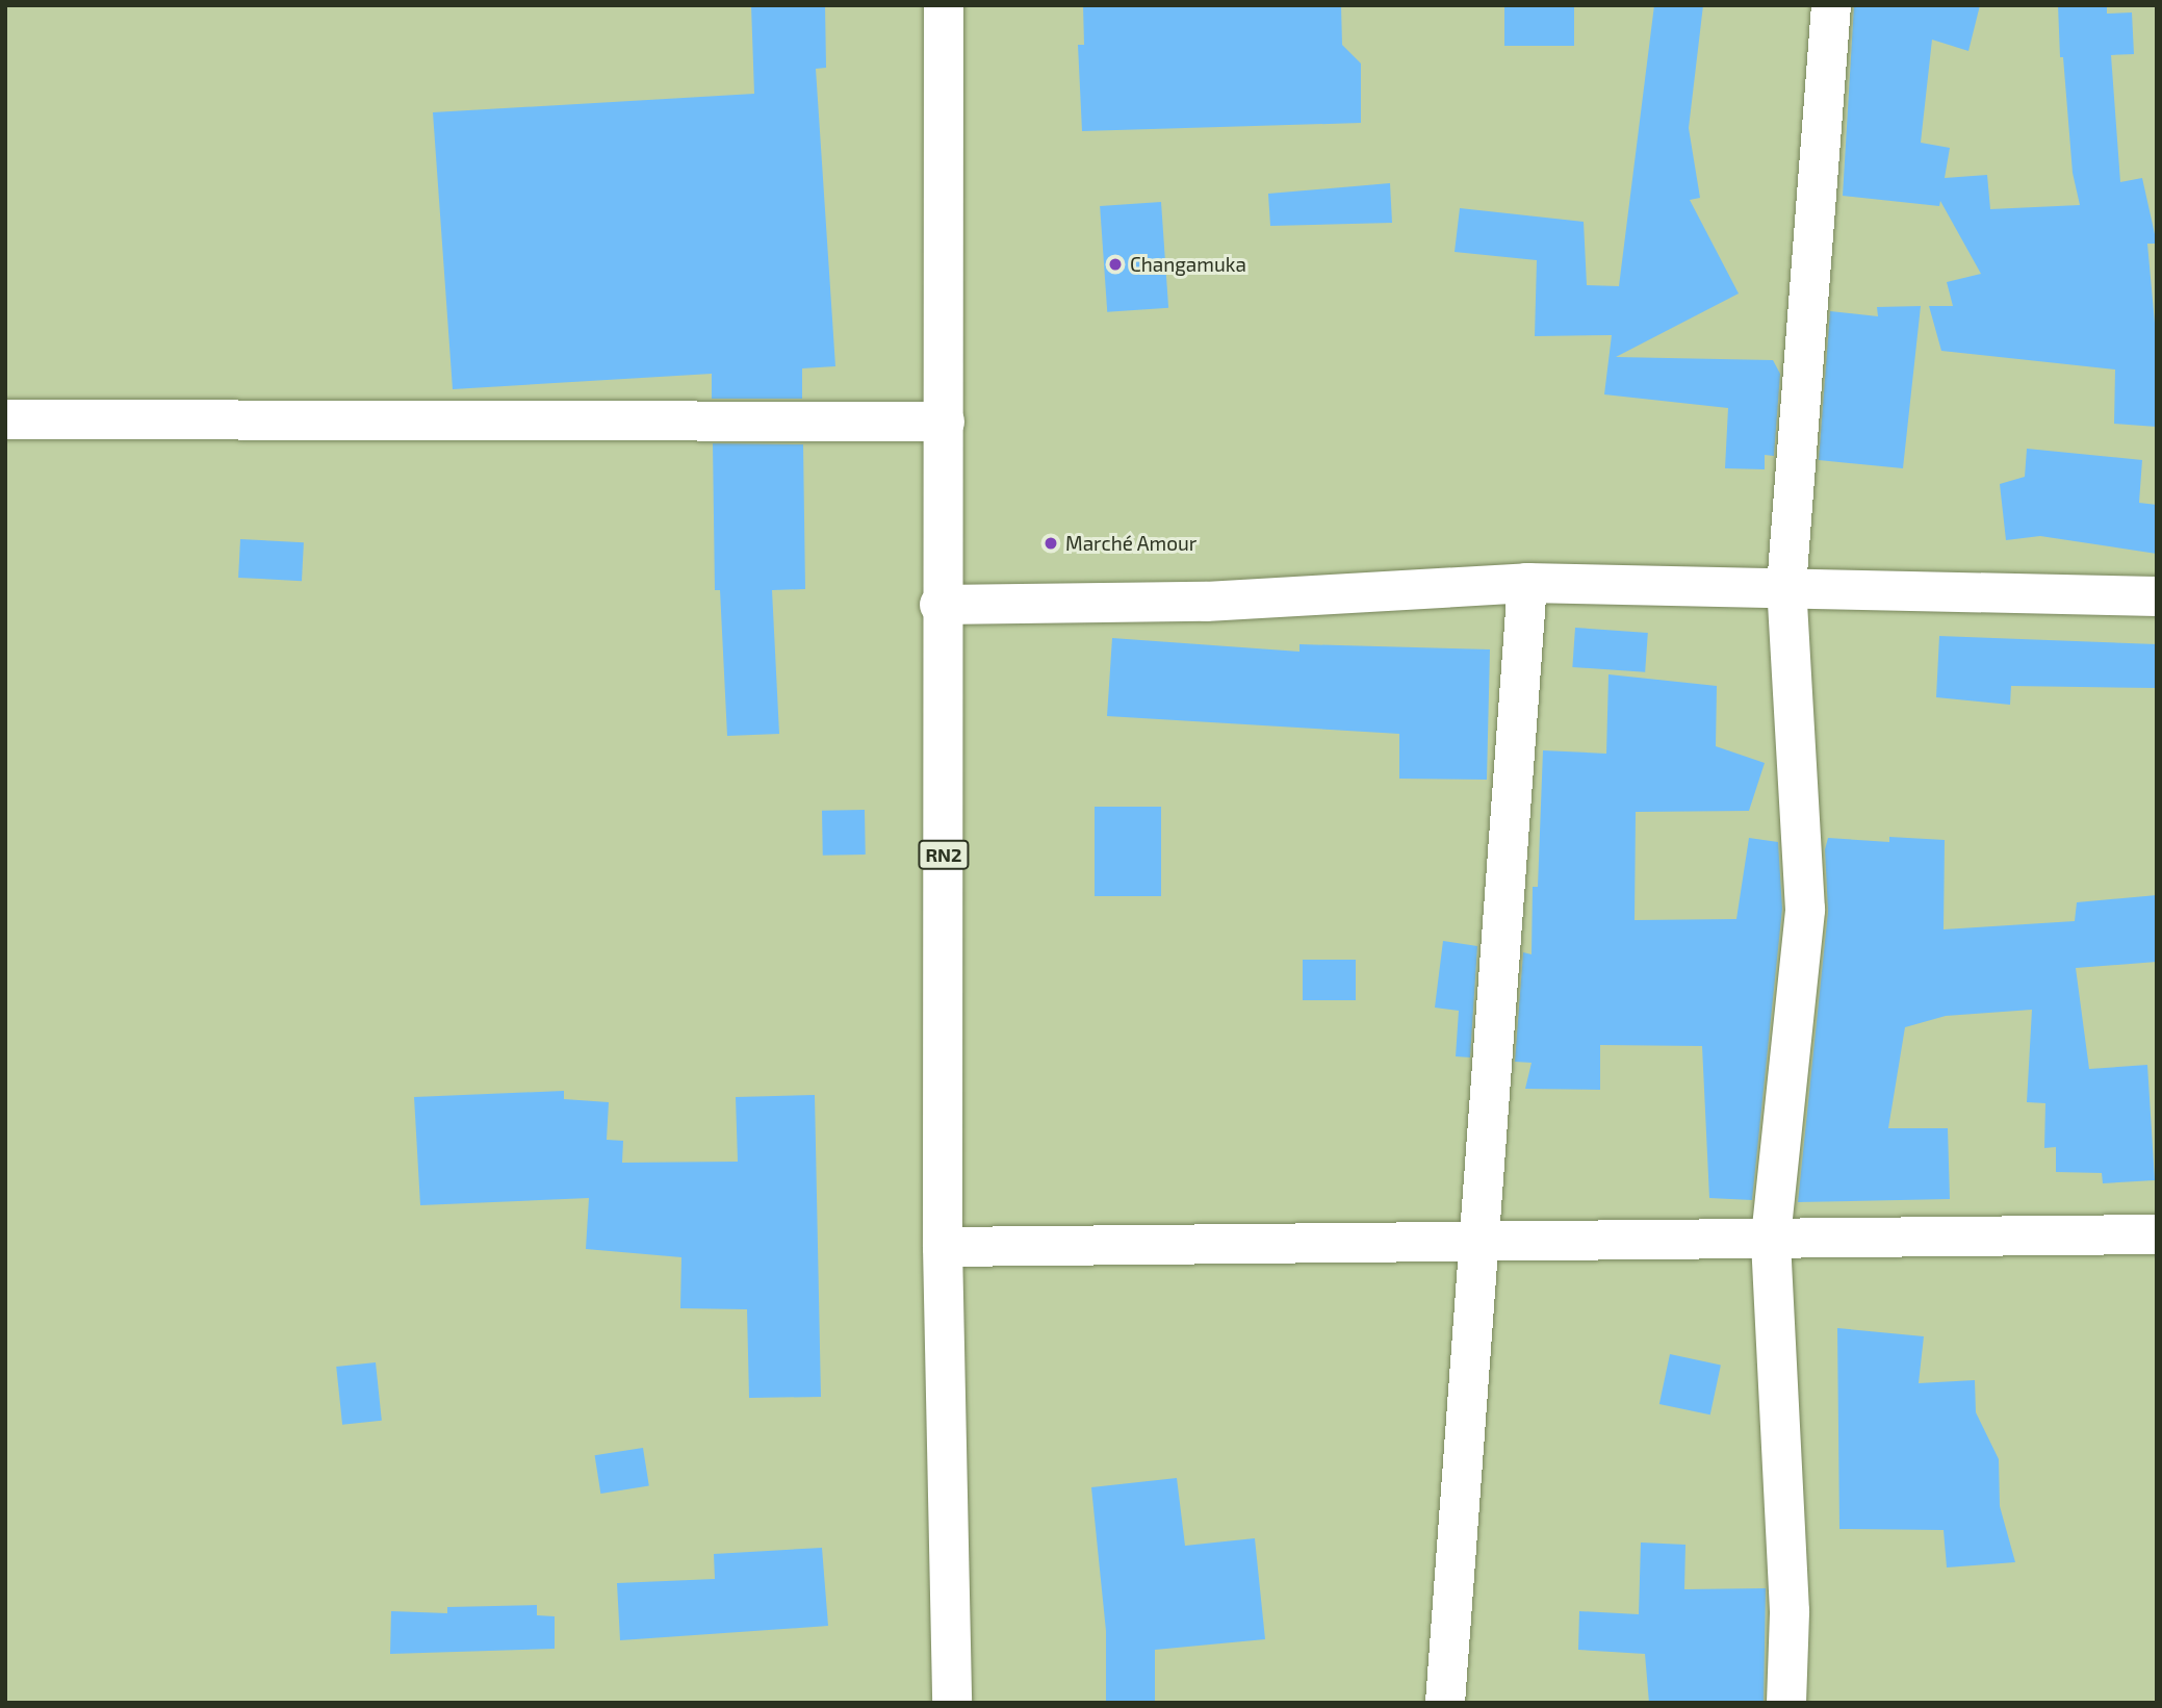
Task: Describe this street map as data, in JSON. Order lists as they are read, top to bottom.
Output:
{
  "streets": {
    "main road": ["RN2"]
  },
  "places": ["Changamuka", "Marché Amour"]
}
